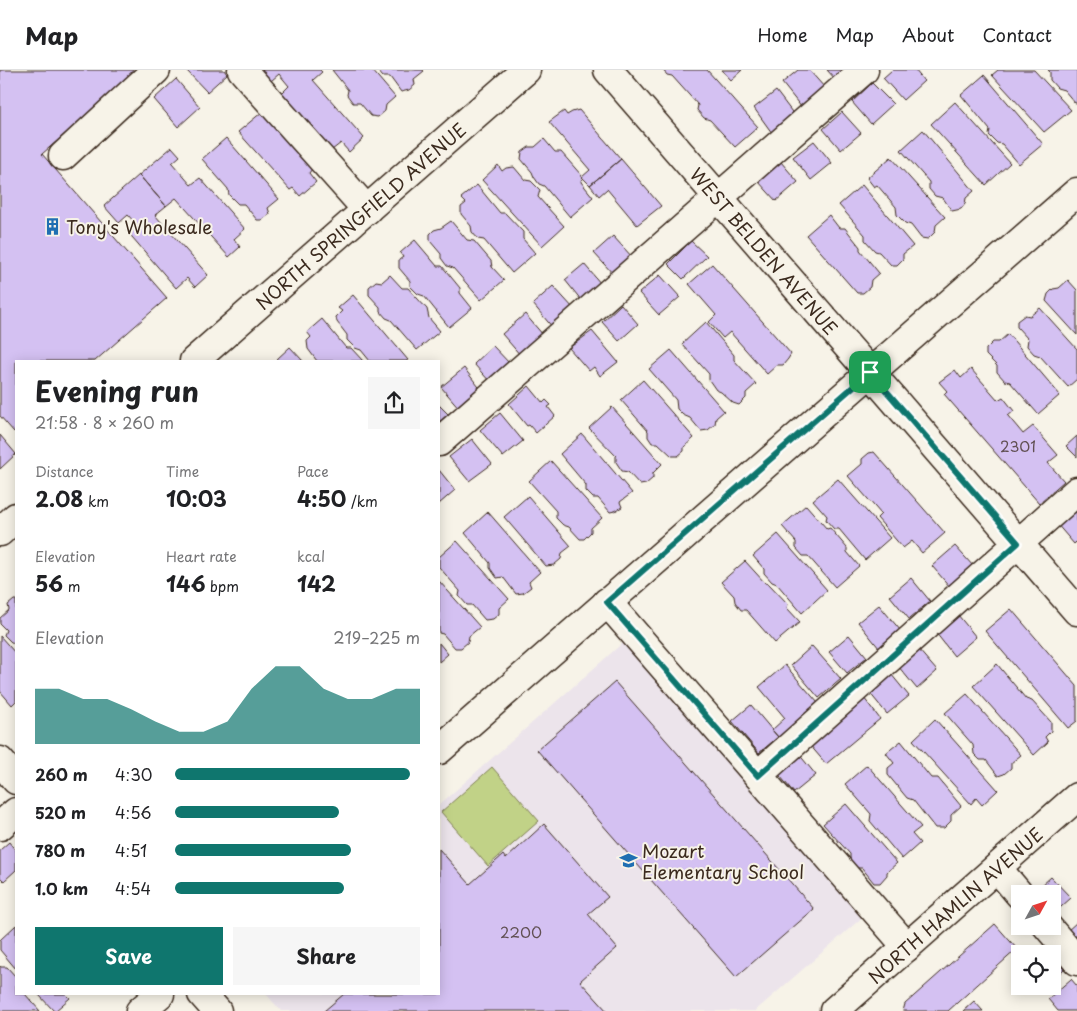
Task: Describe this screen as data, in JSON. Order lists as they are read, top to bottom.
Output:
{
  "streets": {
    "street": ["NORTH SPRINGFIELD AVENUE", "WEST BELDEN AVENUE", "NORTH HAMLIN AVENUE"]
  },
  "places": {
    "building": ["Tony's Wholesale"],
    "school or university": ["Mozart Elementary School"]
  },
  "house_numbers": ["2301", "2200"],
  "north": "top right",
  "page": {
    "header": "Map",
    "nav": [
      "Home",
      "Map",
      "About",
      "Contact"
    ],
    "heading": ["Evening run", "21:58 · 8 × 260 m"],
    "stats": [
      ["Distance", "2.08 km"],
      ["Time", "10:03"],
      ["Pace", "4:50 /km"],
      ["Elevation", "56 m"],
      ["Heart rate", "146 bpm"],
      ["kcal", "142"]
    ],
    "chart": ["Elevation", "219–225 m"],
    "list": [
      {
        "name": "260 m",
        "note": "4:30"
      },
      {
        "name": "520 m",
        "note": "4:56"
      },
      {
        "name": "780 m",
        "note": "4:51"
      },
      {
        "name": "1.0 km",
        "note": "4:54"
      }
    ],
    "buttons": ["Save", "Share"]
  }
}
